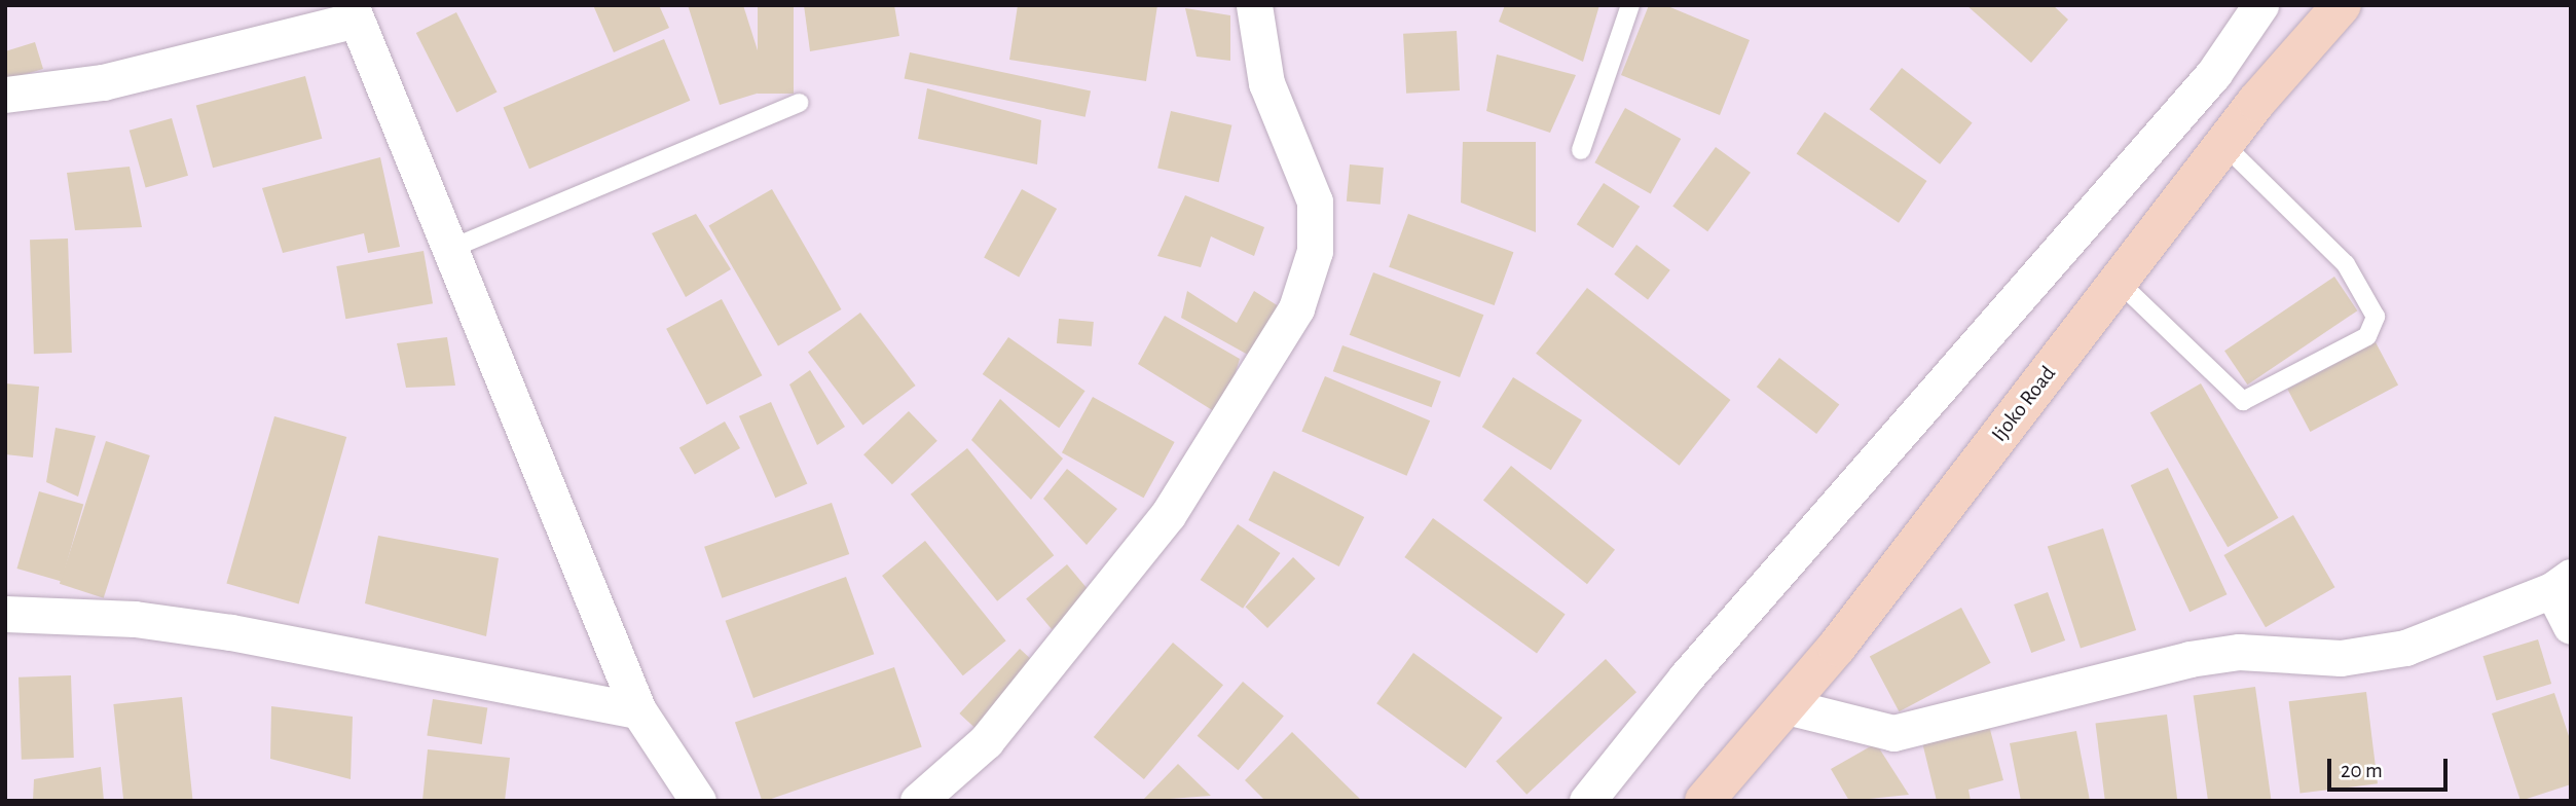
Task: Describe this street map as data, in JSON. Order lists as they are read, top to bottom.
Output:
{
  "streets": {
    "main road": ["Ijoko Road"]
  },
  "scale_bar": "20 m"
}
